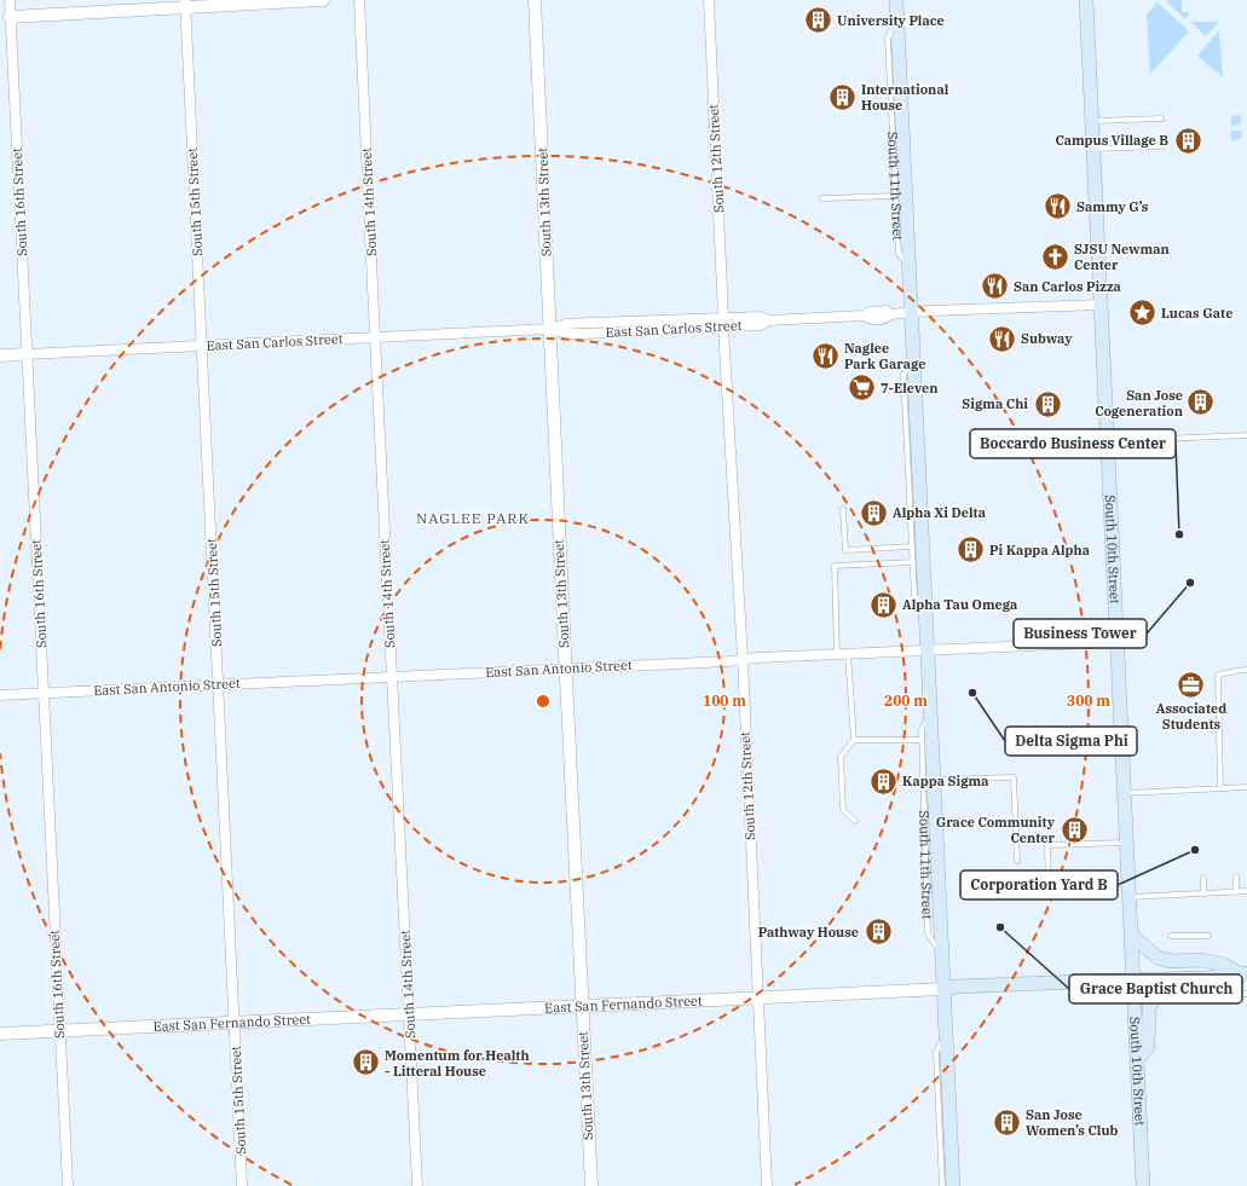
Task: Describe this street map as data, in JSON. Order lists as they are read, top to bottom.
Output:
{
  "streets": {
    "main road": ["South 11th Street", "South 10th Street", "East San Fernando Street"],
    "street": [
      "South 12th Street",
      "South 16th Street",
      "South 15th Street",
      "South 14th Street",
      "South 13th Street",
      "East San Carlos Street",
      "East San Antonio Street"
    ]
  },
  "crossings": [
    ["South 12th Street", "East San Carlos Street"],
    ["South 12th Street", "East San Antonio Street"],
    ["South 12th Street", "East San Fernando Street"],
    ["South 11th Street", "East San Carlos Street"],
    ["South 11th Street", "East San Antonio Street"],
    ["South 11th Street", "East San Fernando Street"],
    ["South 16th Street", "East San Carlos Street"],
    ["South 16th Street", "East San Antonio Street"],
    ["South 16th Street", "East San Fernando Street"],
    ["South 15th Street", "East San Carlos Street"],
    ["South 15th Street", "East San Antonio Street"],
    ["South 15th Street", "East San Fernando Street"],
    ["South 14th Street", "East San Carlos Street"],
    ["South 14th Street", "East San Antonio Street"],
    ["South 14th Street", "East San Fernando Street"],
    ["South 13th Street", "East San Carlos Street"],
    ["South 13th Street", "East San Antonio Street"],
    ["South 13th Street", "East San Fernando Street"],
    ["East San Carlos Street", "South 10th Street"],
    ["South 10th Street", "East San Antonio Street"],
    ["South 10th Street", "East San Fernando Street"]
  ],
  "districts": ["NAGLEE PARK"],
  "places": {
    "building": [
      "University Place",
      "International House",
      "Campus Village B",
      "San Jose Cogeneration",
      "Sigma Chi",
      "Alpha Xi Delta",
      "Pi Kappa Alpha",
      "Alpha Tau Omega",
      "Kappa Sigma",
      "Grace Community Center",
      "Pathway House",
      "Momentum for Health - Litteral House",
      "San Jose Women’s Club"
    ],
    "restaurant": [
      "Sammy G’s",
      "San Carlos Pizza",
      "Subway",
      "Naglee Park Garage"
    ],
    "church": ["SJSU Newman Center"],
    "place": ["Lucas Gate"],
    "supermarket": ["7-Eleven"],
    "other": [
      "Boccardo Business Center",
      "Business Tower",
      "Delta Sigma Phi",
      "Corporation Yard B",
      "Grace Baptist Church"
    ],
    "office": ["Associated Students"]
  },
  "rings": ["100 m", "200 m", "300 m"]
}
